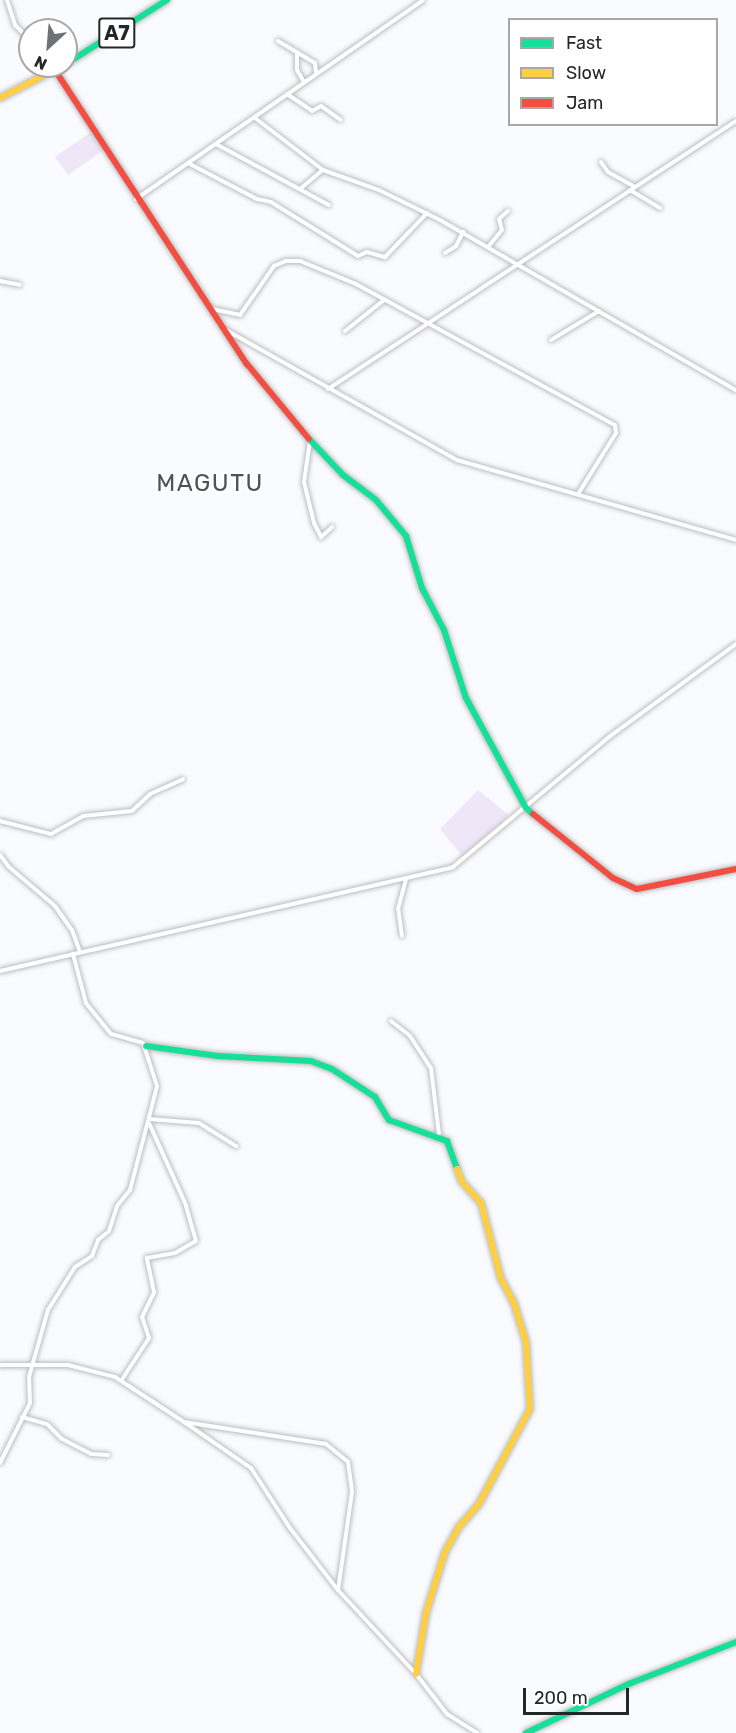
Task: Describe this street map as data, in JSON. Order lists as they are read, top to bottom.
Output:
{
  "streets": {
    "main road": ["A7"]
  },
  "districts": ["MAGUTU"],
  "legend": ["Fast", "Slow", "Jam"],
  "scale_bar": "200 m",
  "north": "bottom left"
}
